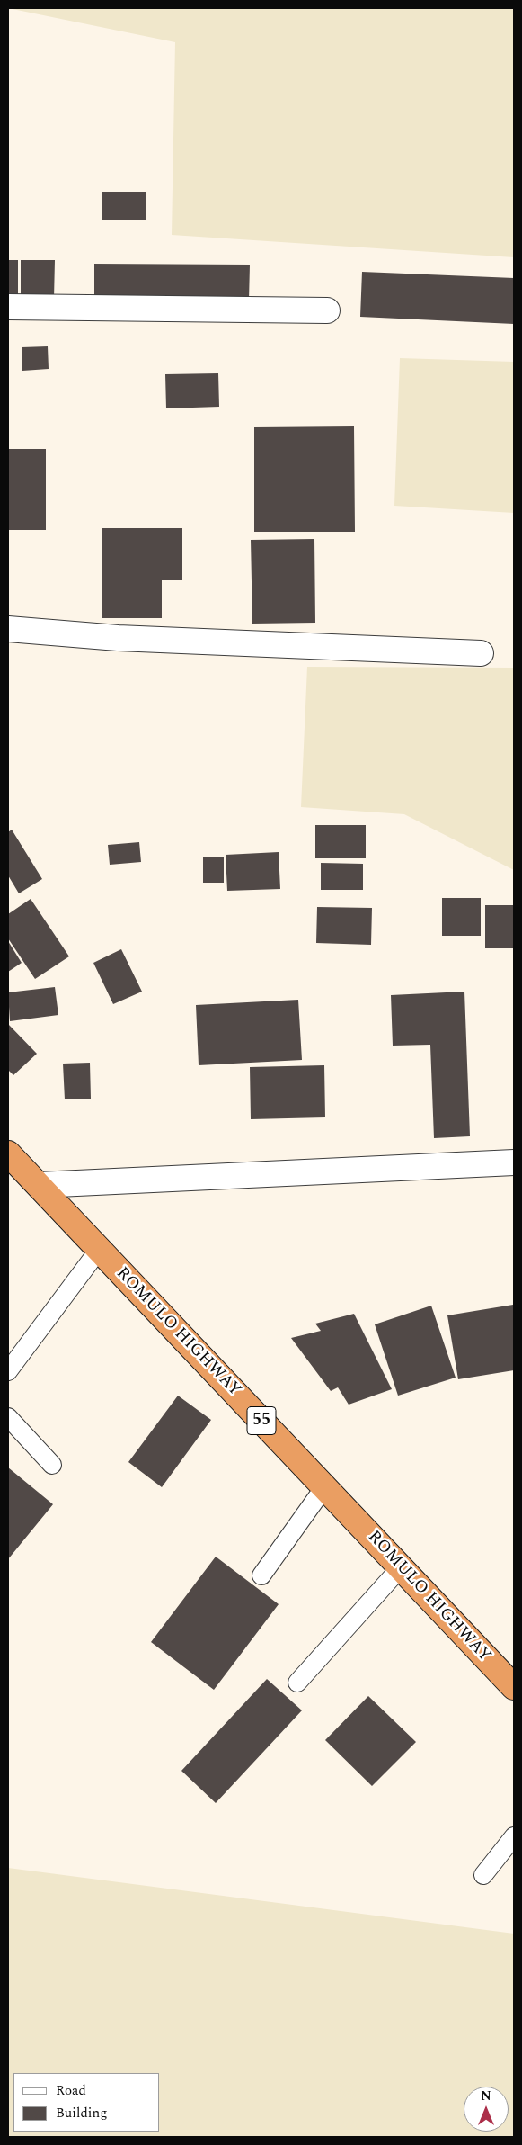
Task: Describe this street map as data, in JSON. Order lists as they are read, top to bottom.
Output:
{
  "streets": {
    "highway": ["ROMULO HIGHWAY", "55"]
  },
  "legend": ["Road", "Building"],
  "north": "top"
}
